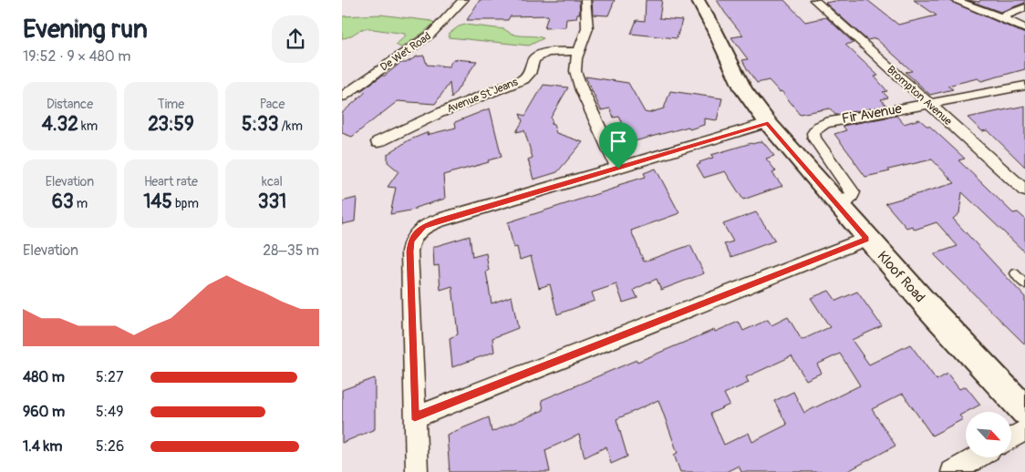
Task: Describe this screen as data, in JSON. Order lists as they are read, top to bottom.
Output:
{
  "streets": {
    "main road": ["Kloof Road"],
    "street": [
      "De Wet Road",
      "Avenue St Jeans",
      "Brompton Avenue",
      "Fir Avenue"
    ]
  },
  "crossings": [
    ["Brompton Avenue", "Fir Avenue"],
    ["Fir Avenue", "Kloof Road"]
  ],
  "north": "bottom right",
  "page": {
    "heading": ["Evening run", "19:52 · 9 × 480 m"],
    "stats": [
      ["Distance", "4.32 km"],
      ["Time", "23:59"],
      ["Pace", "5:33 /km"],
      ["Elevation", "63 m"],
      ["Heart rate", "145 bpm"],
      ["kcal", "331"]
    ],
    "chart": ["Elevation", "28–35 m"],
    "list": [
      {
        "name": "480 m",
        "note": "5:27"
      },
      {
        "name": "960 m",
        "note": "5:49"
      },
      {
        "name": "1.4 km",
        "note": "5:26"
      }
    ]
  }
}
